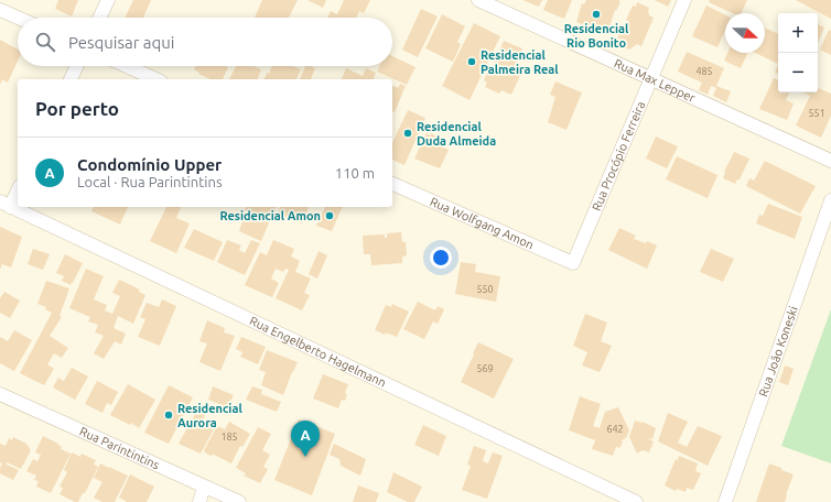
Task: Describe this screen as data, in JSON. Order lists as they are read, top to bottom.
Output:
{
  "streets": {
    "street": [
      "Rua Max Lepper",
      "Rua Procópio Ferreira",
      "Rua Wolfgang Amon",
      "Rua João Koneski",
      "Rua Engelberto Hagelmann",
      "Rua Parintintins"
    ]
  },
  "crossings": [
    ["Rua Max Lepper", "Rua Procópio Ferreira"],
    ["Rua Procópio Ferreira", "Rua Wolfgang Amon"]
  ],
  "places": [
    "Residencial Rio Bonito",
    "Residencial Palmeira Real",
    "Residencial Duda Almeida",
    "Residencial Amon",
    "Residencial Aurora"
  ],
  "house_numbers": [
    "485",
    "551",
    "550",
    "569",
    "642",
    "185"
  ],
  "north": "right",
  "page": {
    "map_buttons": ["+", "−"],
    "search": "Pesquisar aqui",
    "heading": "Por perto",
    "list": [
      {
        "mark": "A",
        "name": "Condomínio Upper",
        "note": "Local · Rua Parintintins",
        "value": "110 m"
      }
    ],
    "pins": "A"
  }
}
